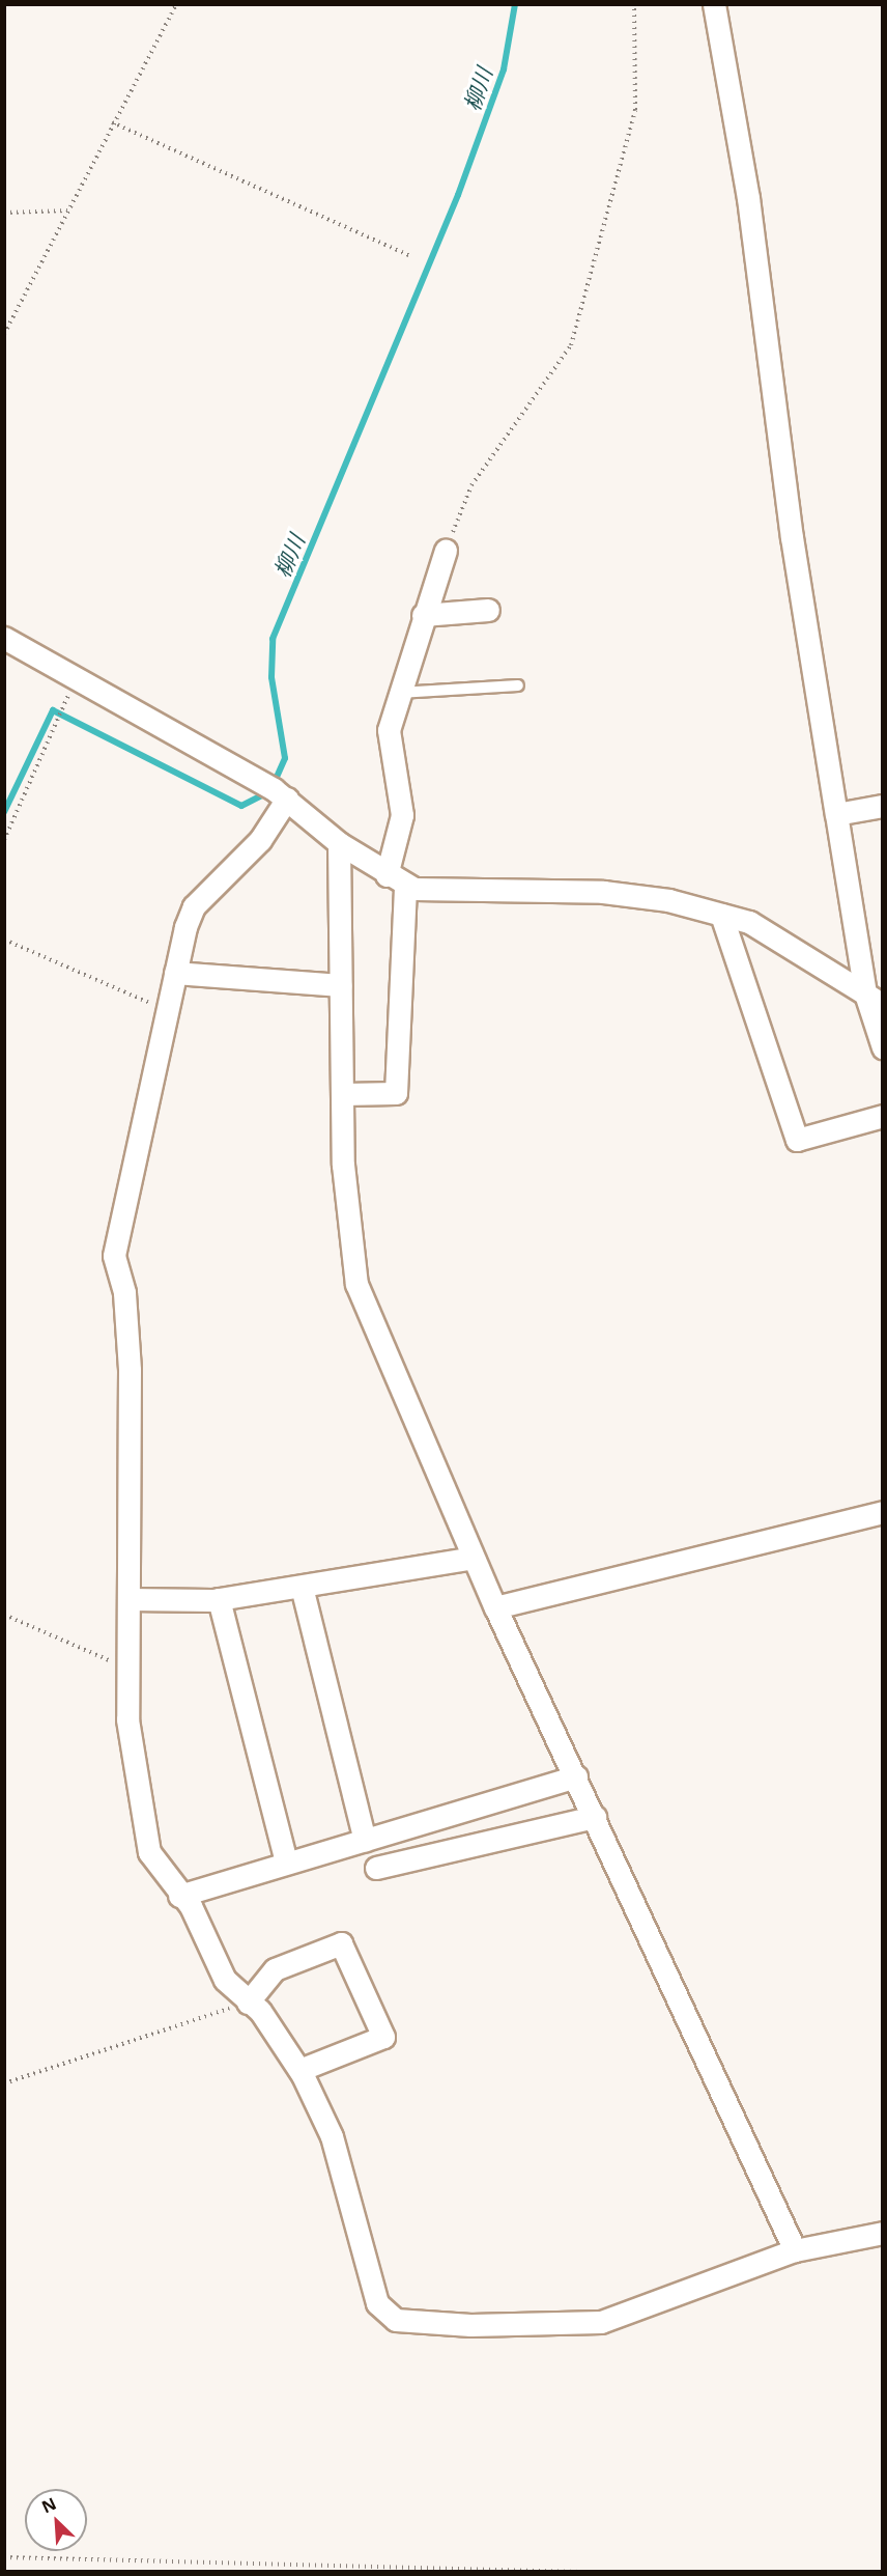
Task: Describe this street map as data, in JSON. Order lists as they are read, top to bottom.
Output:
{
  "water": ["柳川"],
  "north": "top left"
}
